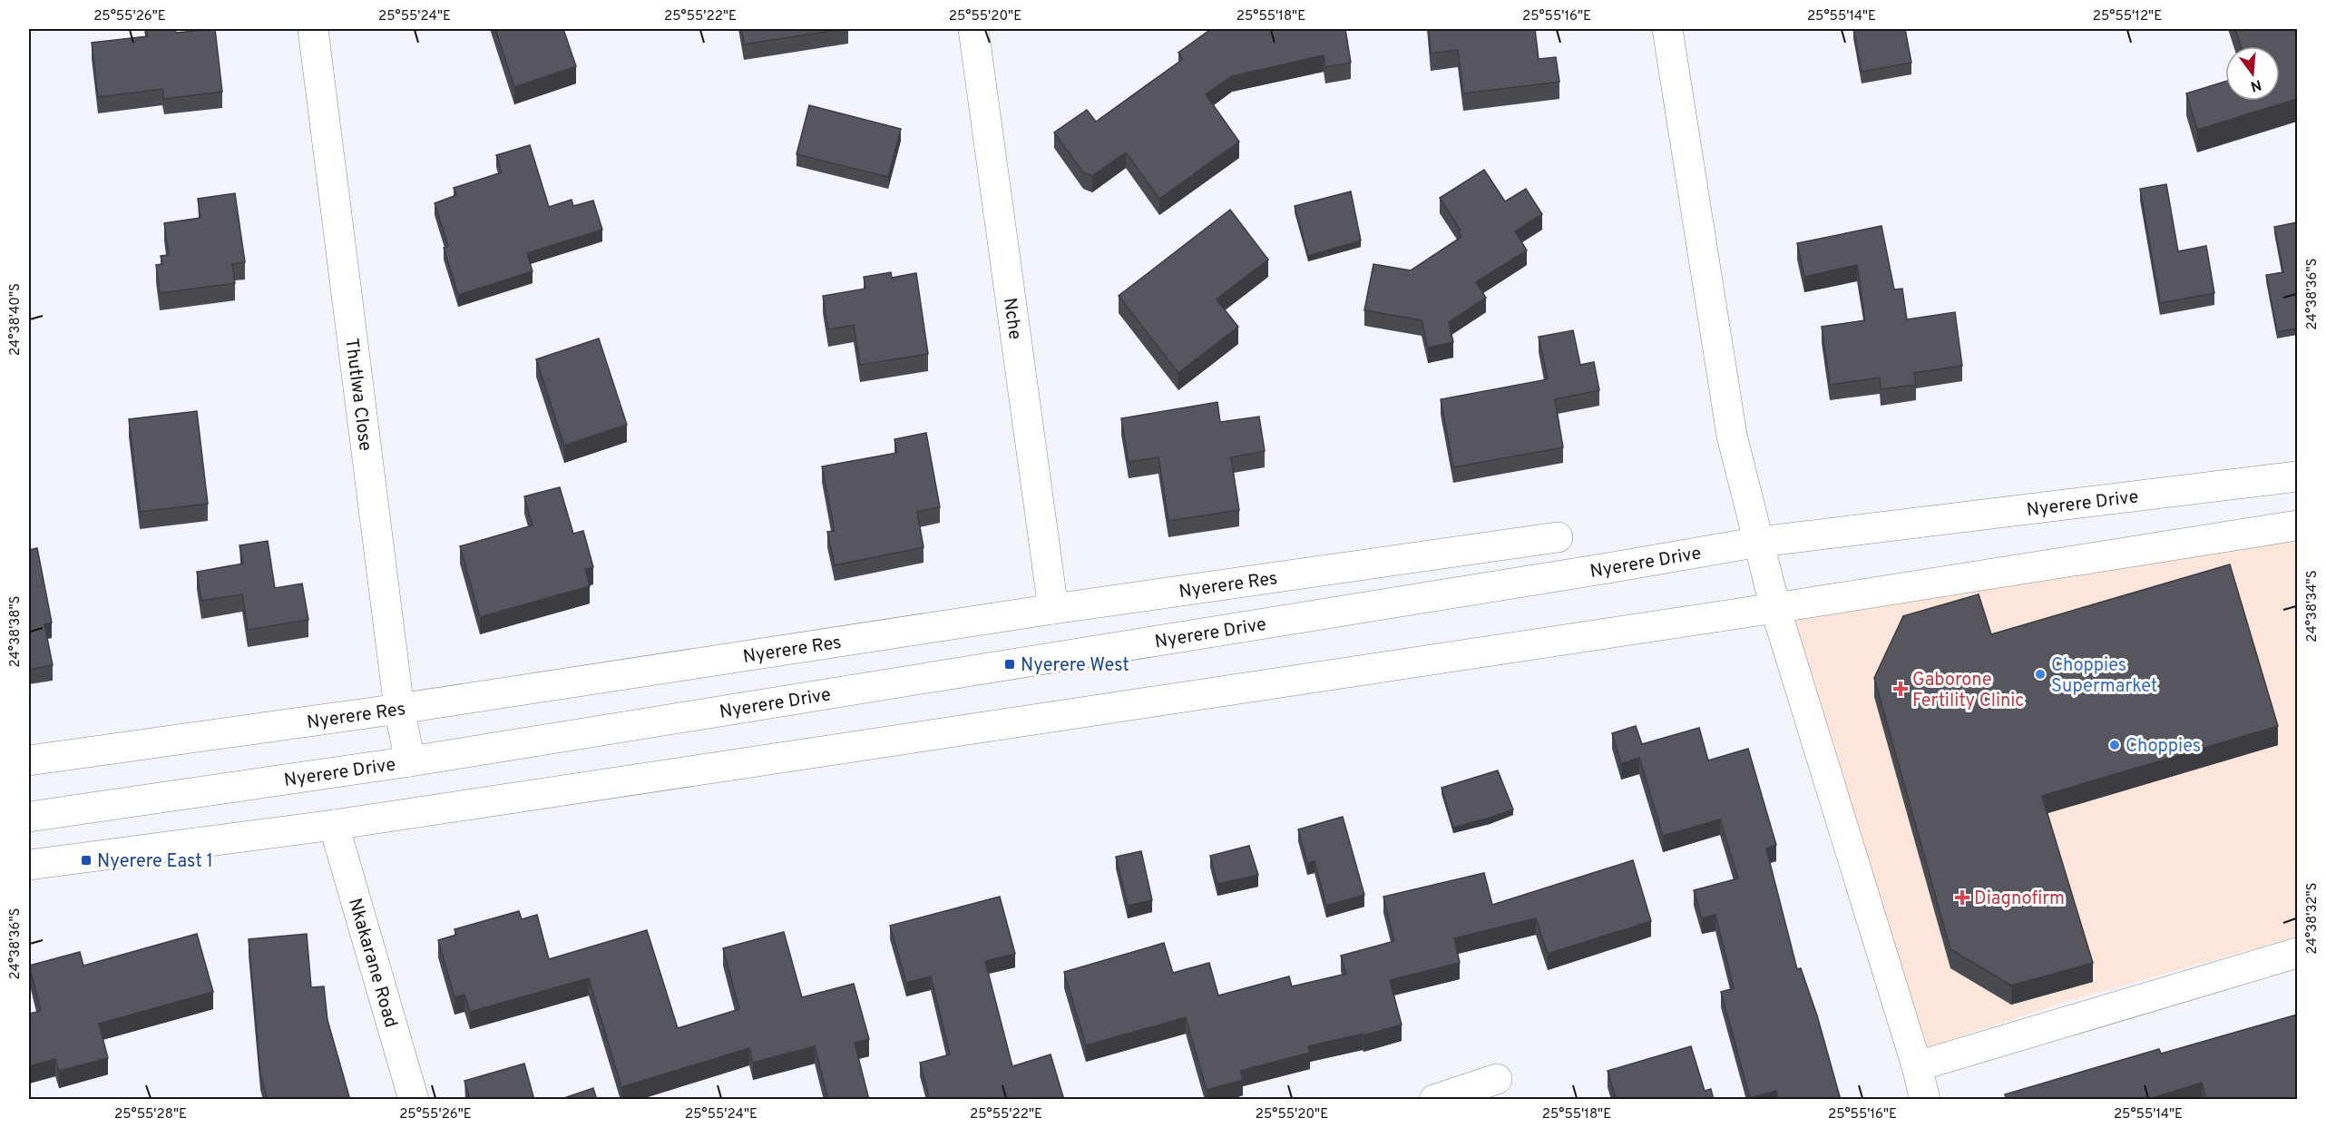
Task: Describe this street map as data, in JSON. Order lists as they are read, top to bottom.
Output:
{
  "streets": {
    "street": [
      "Nche",
      "Thutlwa Close",
      "Nyerere Drive",
      "Nyerere Res",
      "Nkakarane Road"
    ]
  },
  "crossings": [
    ["Nche", "Nyerere Res"],
    ["Thutlwa Close", "Nyerere Drive"],
    ["Thutlwa Close", "Nyerere Res"]
  ],
  "places": {
    "transit": ["Nyerere West", "Nyerere East 1"],
    "other": ["Choppies Supermarket", "Choppies"],
    "health": ["Gaborone Fertility Clinic", "Diagnofirm"]
  },
  "north": "bottom",
  "coordinates": [
    "25°55'26\"E",
    "25°55'24\"E",
    "25°55'22\"E",
    "25°55'20\"E",
    "25°55'18\"E",
    "25°55'16\"E",
    "25°55'14\"E",
    "25°55'12\"E",
    "24°38'36\"S",
    "24°38'40\"S",
    "24°38'34\"S",
    "24°38'38\"S",
    "24°38'32\"S",
    "25°55'28\"E"
  ]
}
